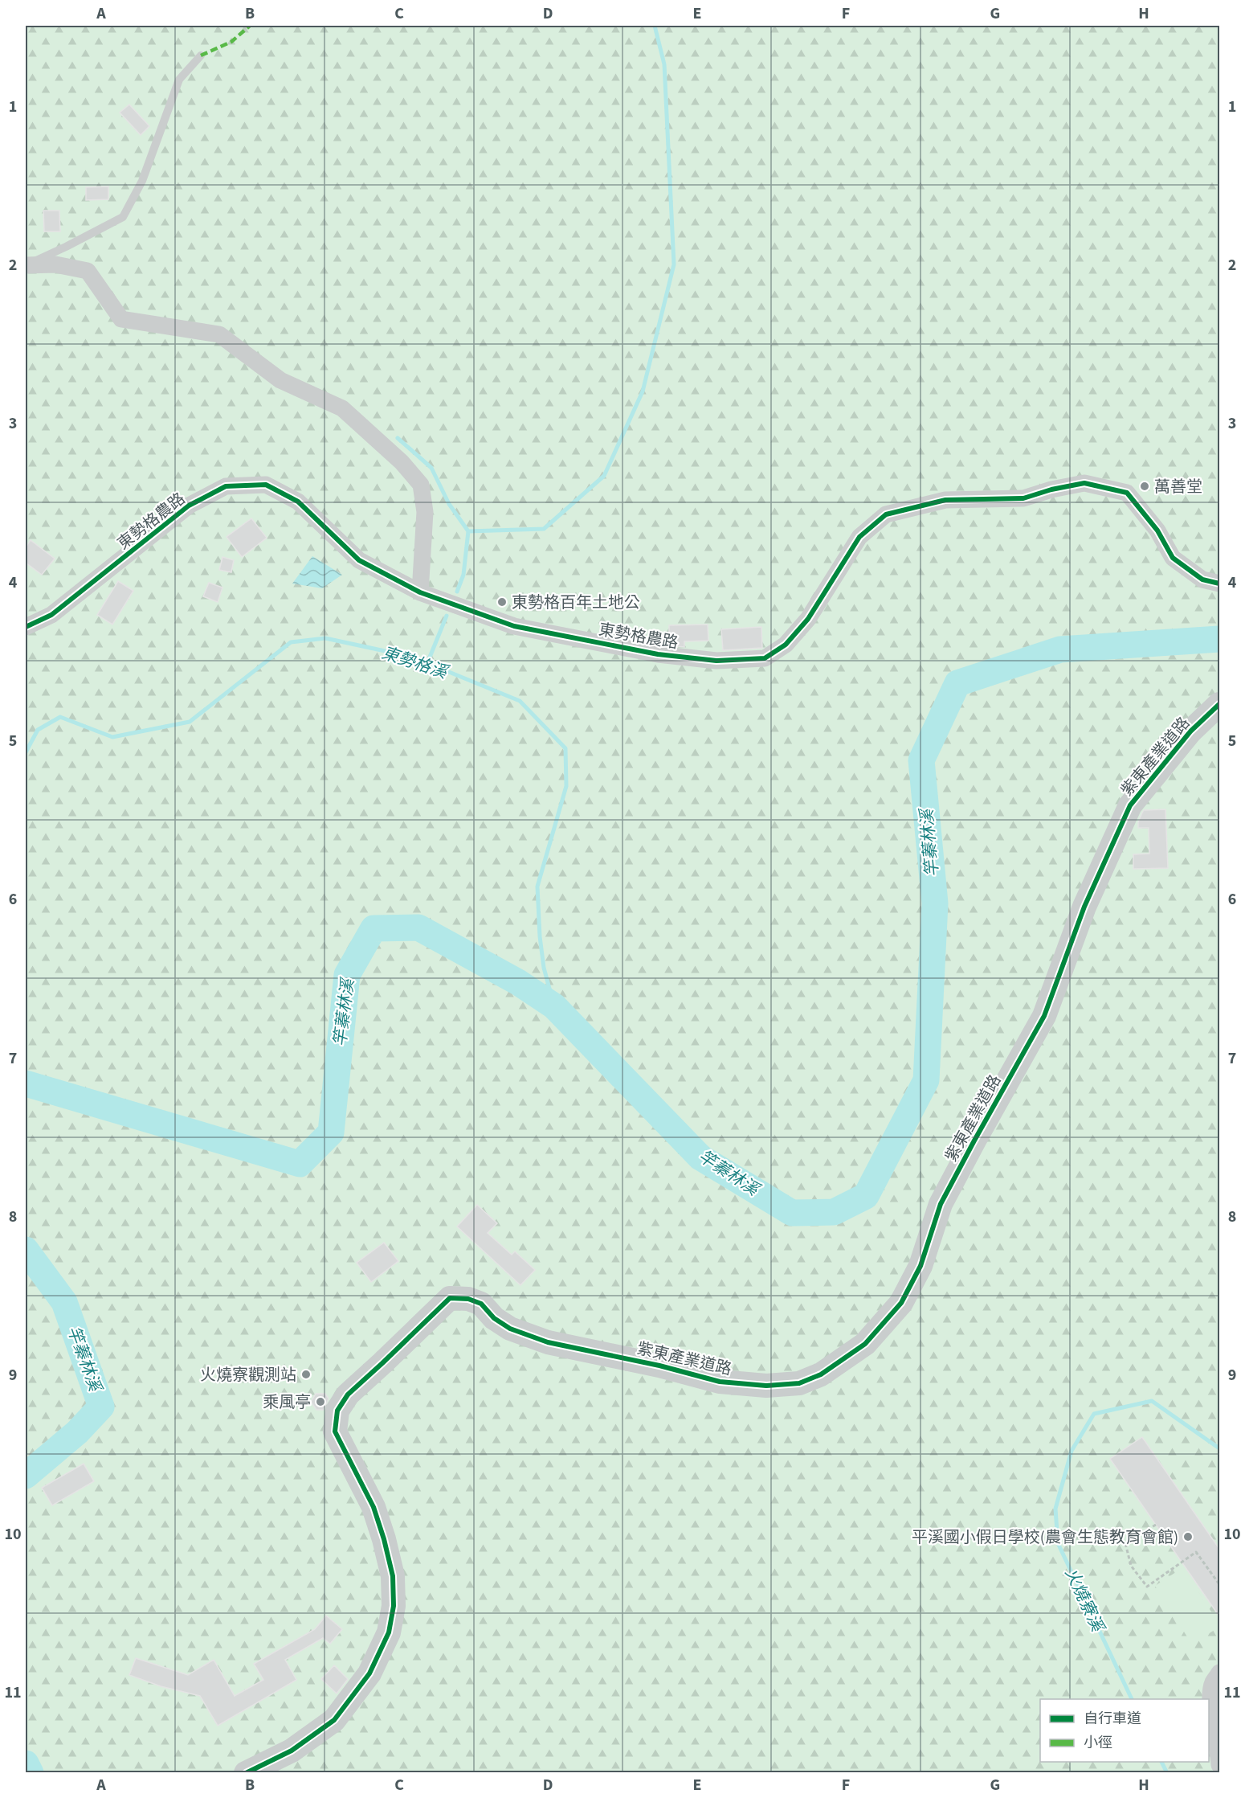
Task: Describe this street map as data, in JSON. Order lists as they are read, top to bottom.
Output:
{
  "streets": {
    "street": ["東勢格農路", "紫東產業道路"]
  },
  "water": ["東勢格溪", "竿蓁林溪", "火燒寮溪"],
  "places": [
    "萬善堂",
    "東勢格百年土地公",
    "火燒寮觀測站",
    "乘風亭",
    "平溪國小假日學校(農會生態教育會館)"
  ],
  "legend": ["自行車道", "小徑"],
  "grid": {
    "columns": [
      "A",
      "B",
      "C",
      "D",
      "E",
      "F",
      "G",
      "H"
    ],
    "rows": [
      "1",
      "2",
      "3",
      "4",
      "5",
      "6",
      "7",
      "8",
      "9",
      "10",
      "11"
    ]
  }
}
